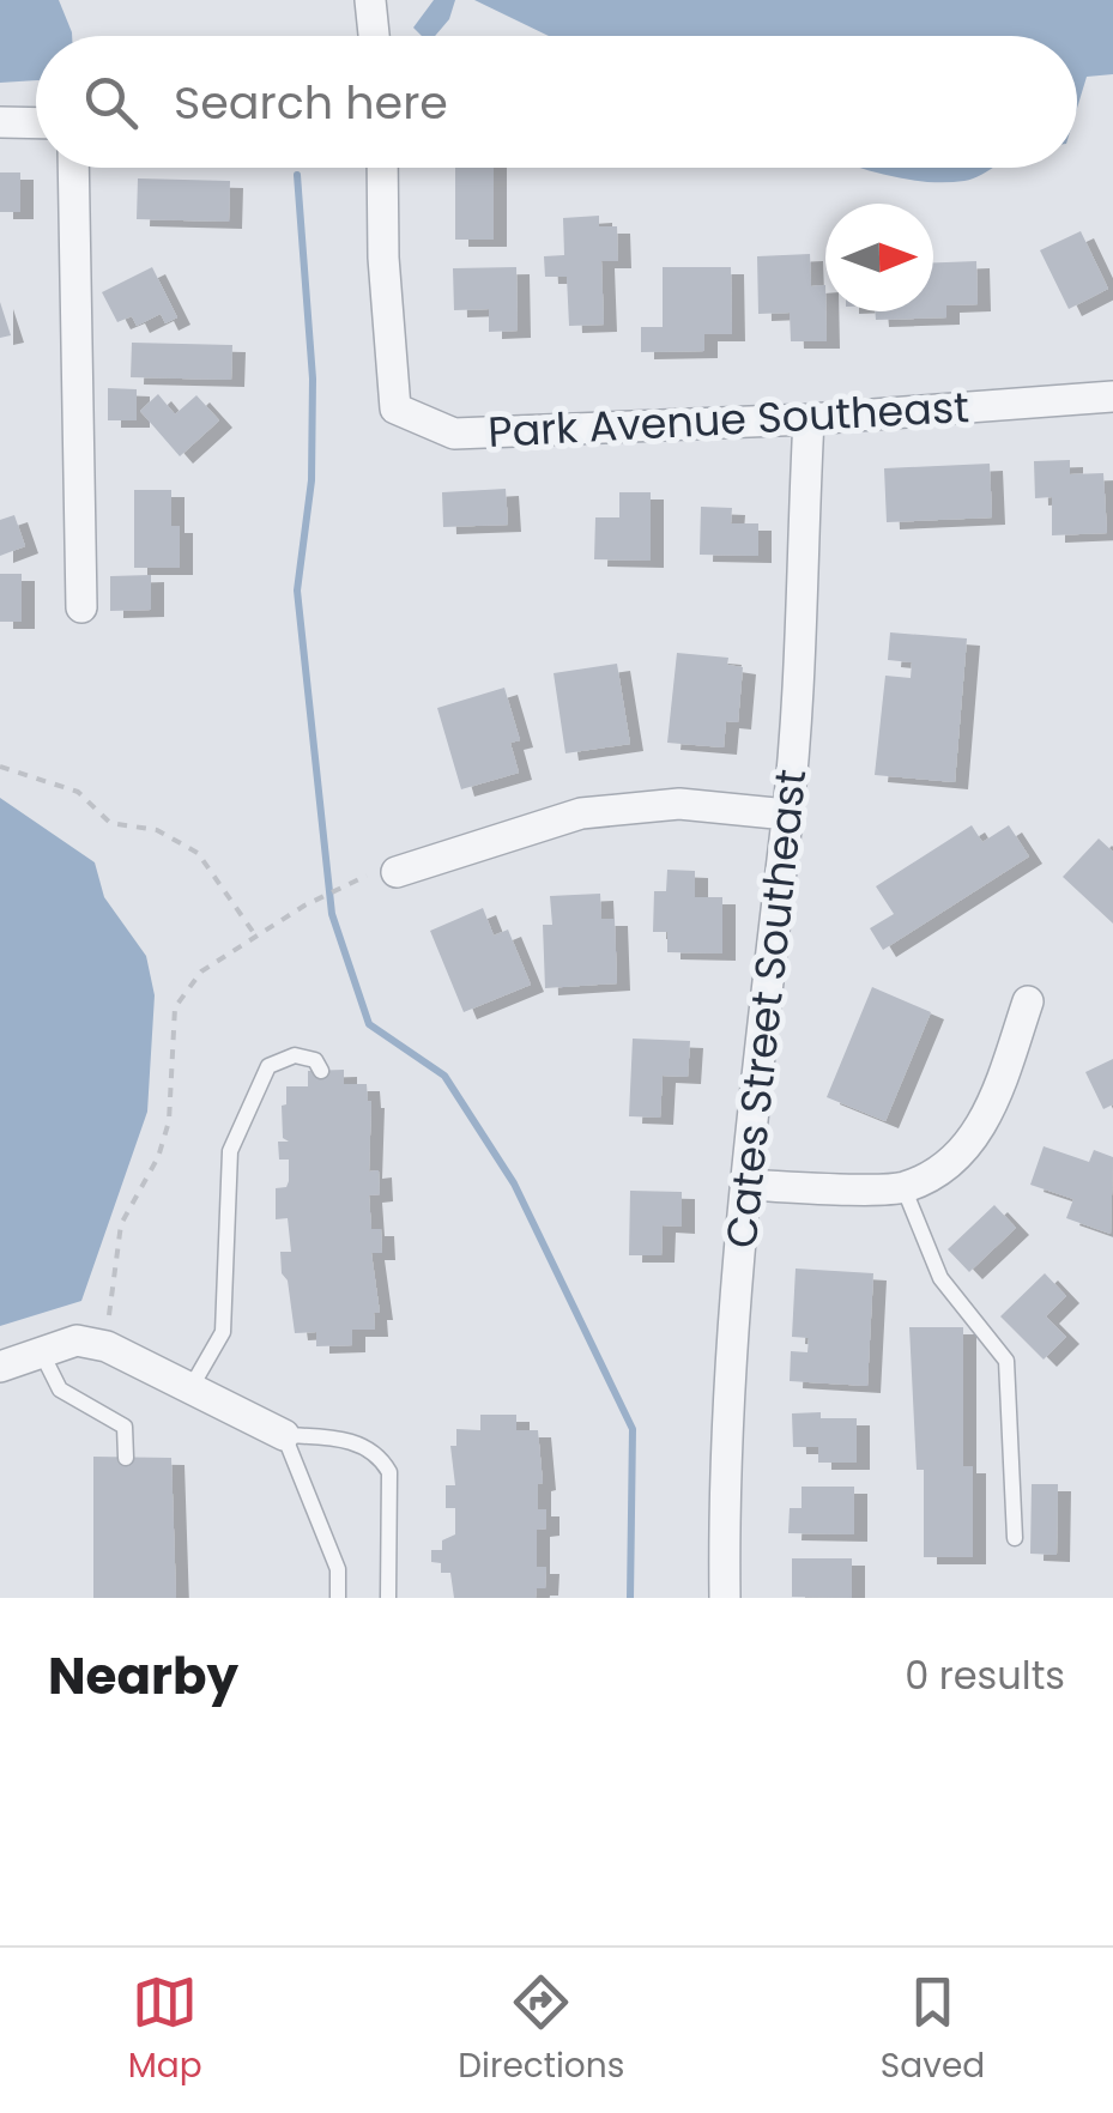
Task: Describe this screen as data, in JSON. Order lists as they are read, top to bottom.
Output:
{
  "streets": {
    "street": ["Park Avenue Southeast", "Cates Street Southeast"]
  },
  "crossings": [
    ["Park Avenue Southeast", "Cates Street Southeast"]
  ],
  "north": "right",
  "page": {
    "search": "Search here",
    "heading": ["Nearby", "0 results"],
    "nav": ["Map", "Directions", "Saved"]
  }
}
